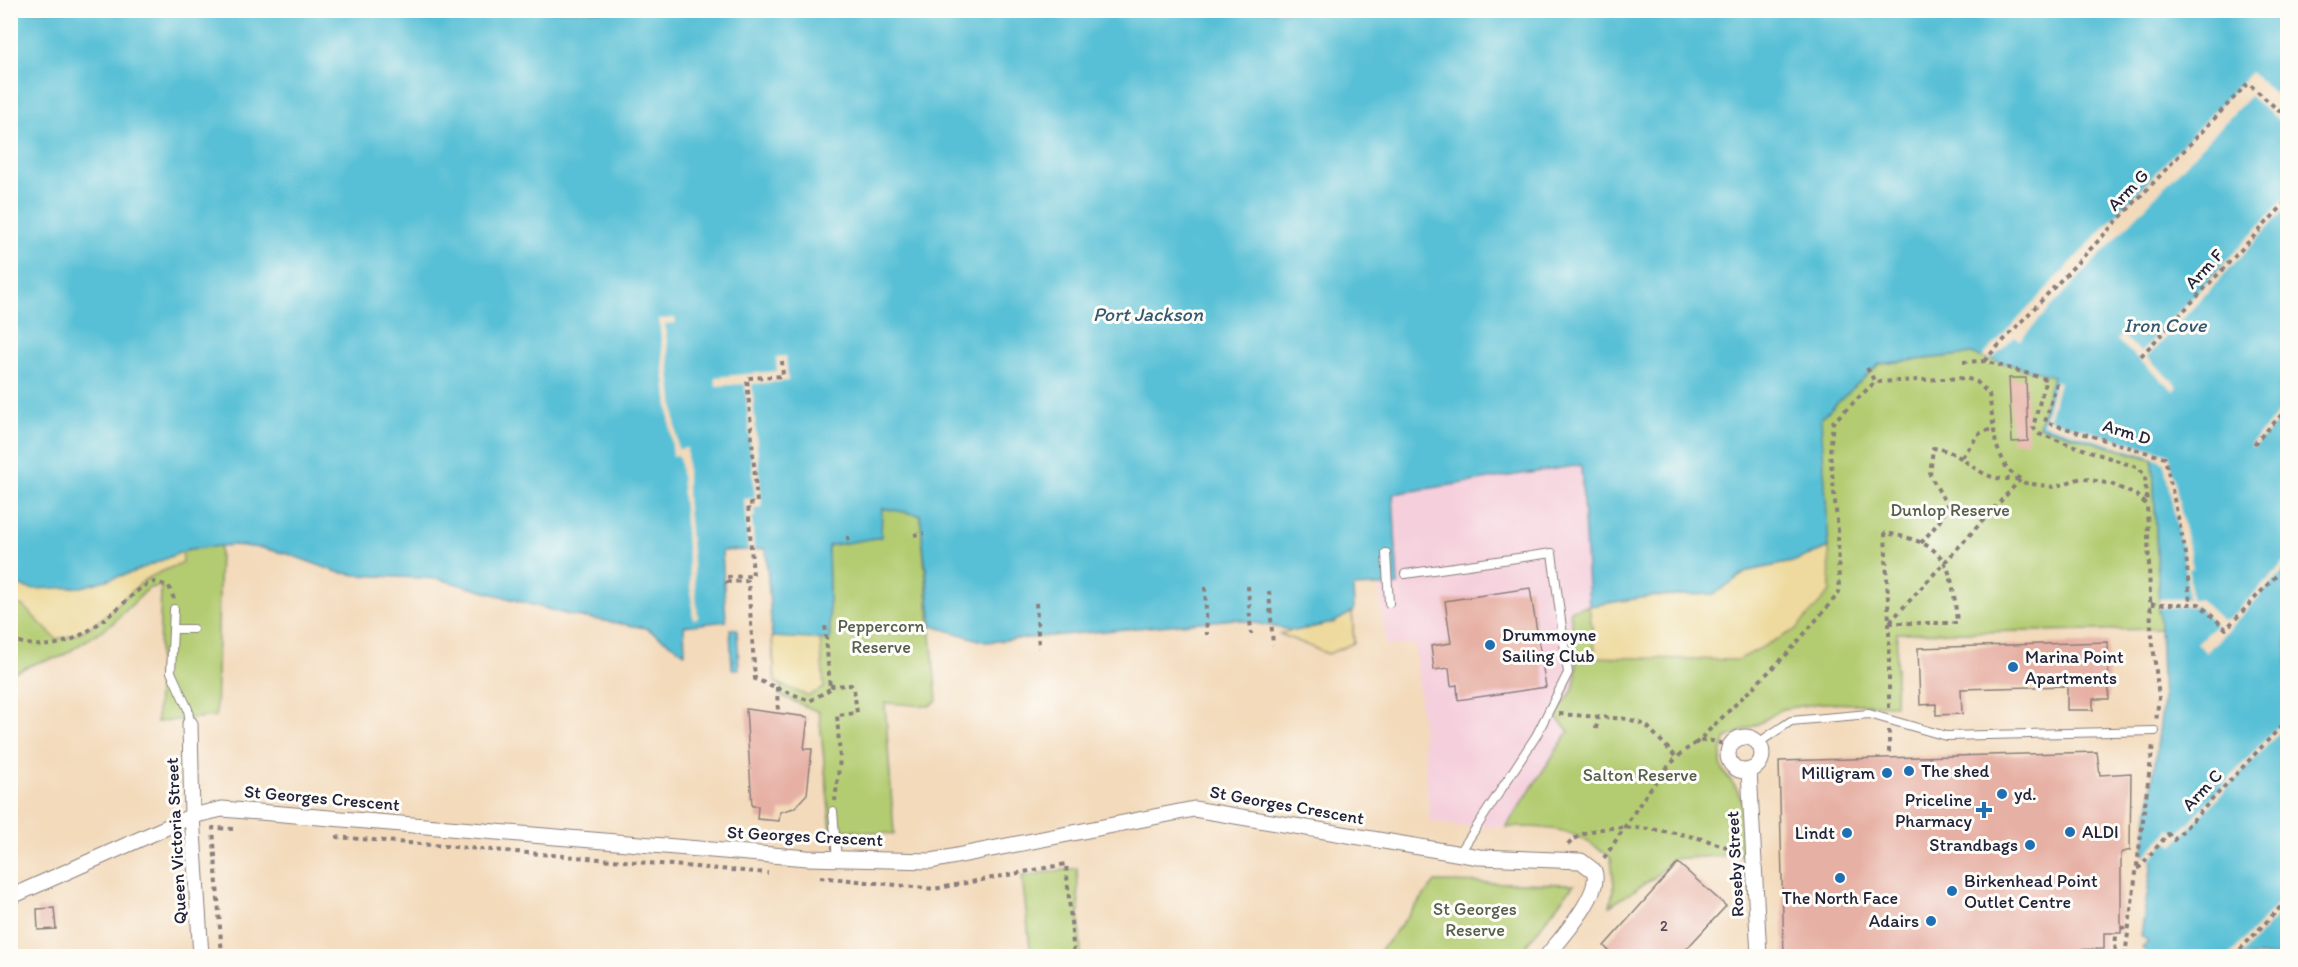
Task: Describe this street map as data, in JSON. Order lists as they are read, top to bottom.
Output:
{
  "streets": {
    "street": ["St Georges Crescent", "Queen Victoria Street", "Roseby Street"],
    "path": [
      "Arm G",
      "Arm F",
      "Arm D",
      "Arm C"
    ]
  },
  "crossings": [
    ["St Georges Crescent", "Queen Victoria Street"]
  ],
  "water": ["Port Jackson", "Iron Cove"],
  "parks": [
    "Dunlop Reserve",
    "Peppercorn Reserve",
    "Salton Reserve",
    "St Georges Reserve"
  ],
  "places": {
    "other": [
      "Drummoyne Sailing Club",
      "Marina Point Apartments",
      "The shed",
      "Milligram",
      "yd.",
      "ALDI",
      "Lindt",
      "Strandbags",
      "The North Face",
      "Birkenhead Point Outlet Centre",
      "Adairs"
    ],
    "health": ["Priceline Pharmacy"]
  },
  "house_numbers": ["2"]
}
